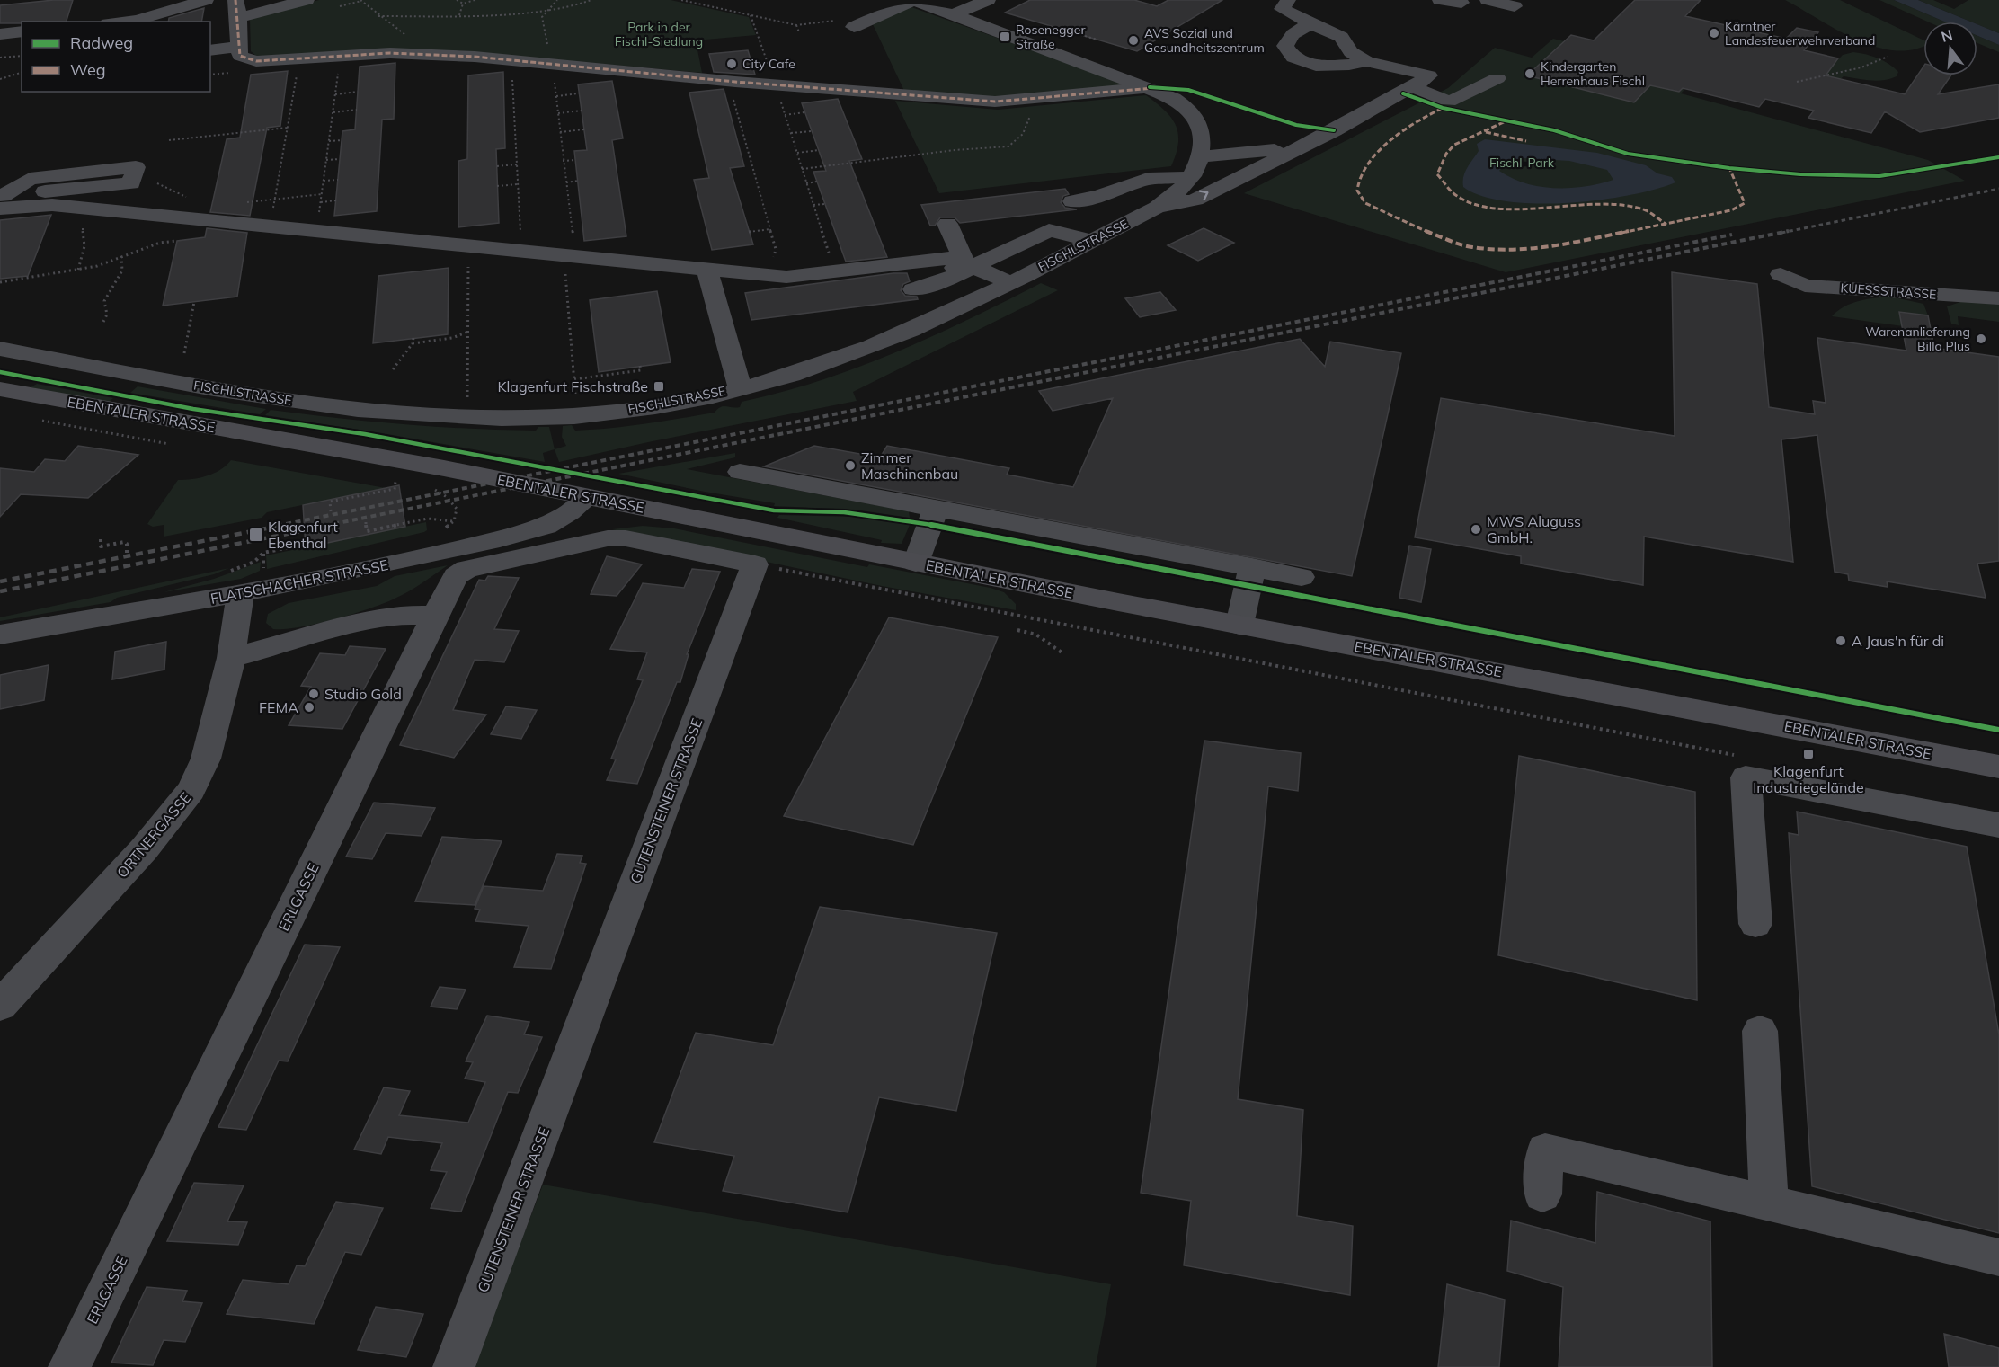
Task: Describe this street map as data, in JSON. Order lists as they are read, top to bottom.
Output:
{
  "streets": {
    "main road": ["EBENTALER STRASSE"],
    "street": [
      "FISCHLSTRASSE",
      "KUESSSTRASSE",
      "FLATSCHACHER STRASSE",
      "GUTENSTEINER STRASSE",
      "ORTNERGASSE",
      "ERLGASSE"
    ]
  },
  "crossings": [
    ["EBENTALER STRASSE", "FLATSCHACHER STRASSE"],
    ["FLATSCHACHER STRASSE", "ORTNERGASSE"]
  ],
  "parks": ["Park in der Fischl-Siedlung", "Fischl-Park"],
  "places": {
    "other": [
      "Kärntner Landesfeuerwehrverband",
      "AVS Sozial und Gesundheitszentrum",
      "City Cafe",
      "Kindergarten Herrenhaus Fischl",
      "Warenanlieferung Billa Plus",
      "Zimmer Maschinenbau",
      "MWS Aluguss GmbH.",
      "A Jaus'n für di",
      "Studio Gold",
      "FEMA"
    ],
    "transit": [
      "Rosenegger Straße",
      "Klagenfurt Fischstraße",
      "Klagenfurt Ebenthal",
      "Klagenfurt Industriegelände"
    ]
  },
  "legend": ["Radweg", "Weg"],
  "north": "top"
}
